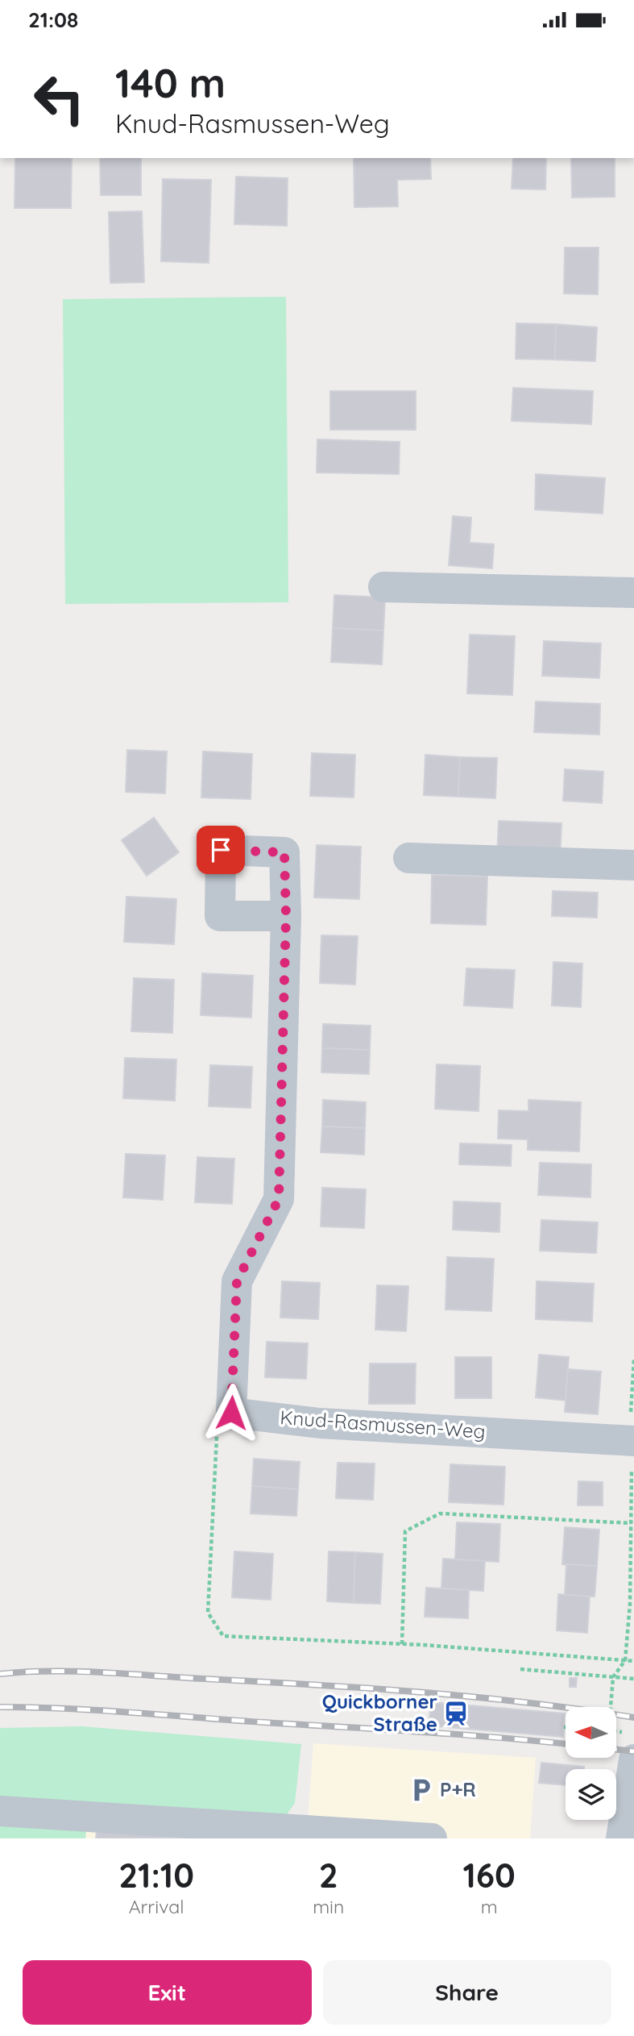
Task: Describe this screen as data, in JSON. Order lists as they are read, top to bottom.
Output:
{
  "streets": {
    "street": ["Knud-Rasmussen-Weg"]
  },
  "places": {
    "station": ["Quickborner Straße"],
    "parking": ["P+R"]
  },
  "north": "left",
  "page": {
    "status": "21:08",
    "turn": ["140 m", "Knud-Rasmussen-Weg"],
    "eta": [
      "21:10",
      "Arrival",
      "2",
      "min",
      "160",
      "m"
    ],
    "buttons": ["Exit", "Share"]
  }
}
